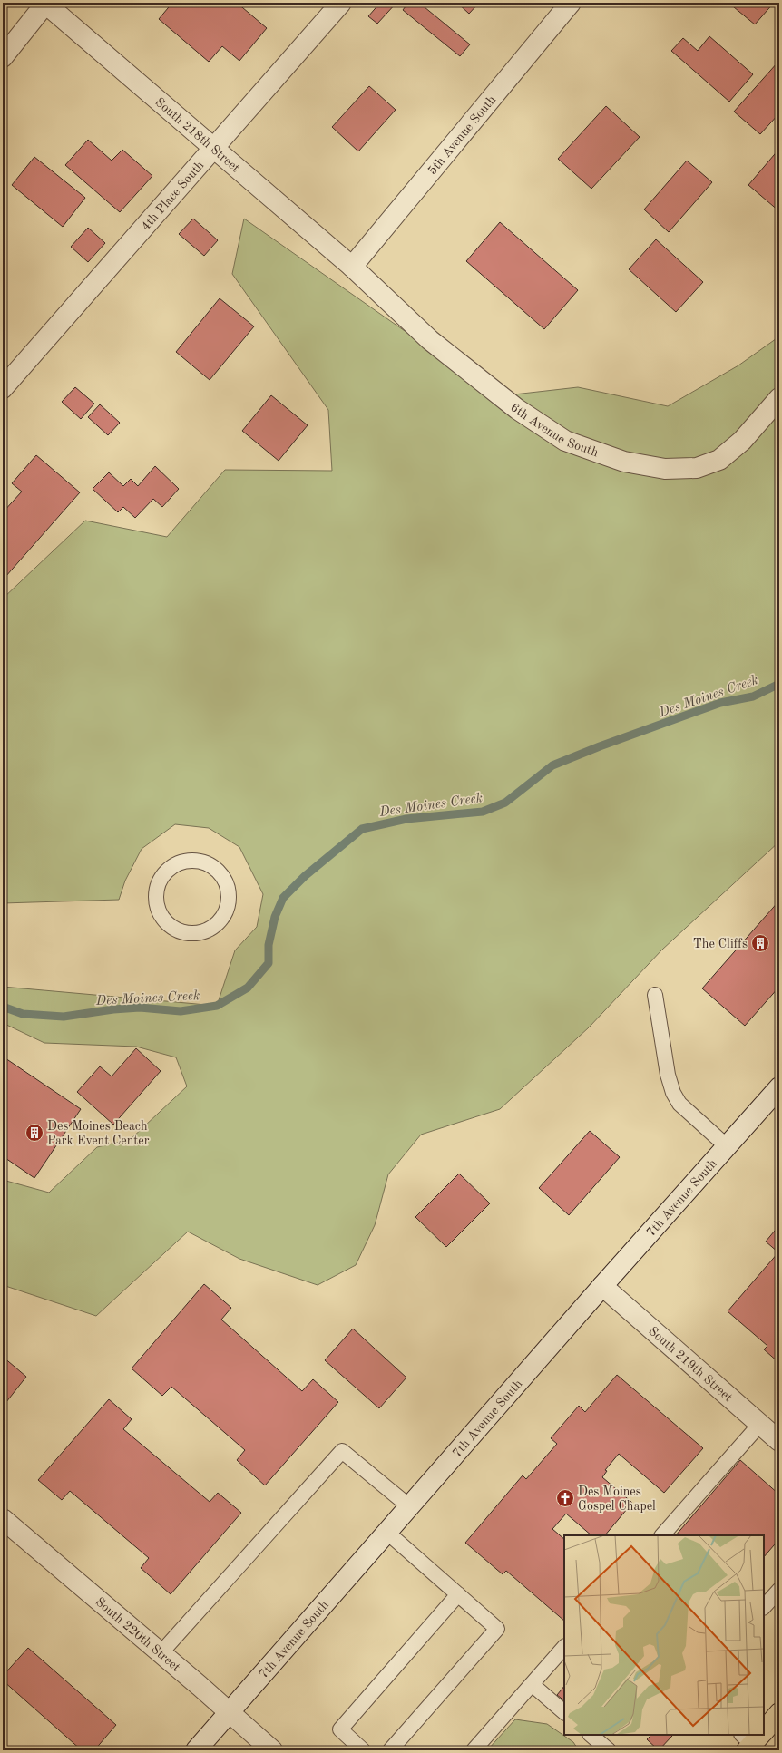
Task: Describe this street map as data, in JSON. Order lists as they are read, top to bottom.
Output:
{
  "streets": {
    "street": [
      "South 218th Street",
      "5th Avenue South",
      "4th Place South",
      "6th Avenue South",
      "7th Avenue South",
      "South 219th Street",
      "South 220th Street"
    ]
  },
  "crossings": [
    ["South 218th Street", "5th Avenue South"],
    ["South 218th Street", "4th Place South"],
    ["South 218th Street", "6th Avenue South"],
    ["5th Avenue South", "6th Avenue South"],
    ["7th Avenue South", "South 219th Street"],
    ["7th Avenue South", "South 220th Street"]
  ],
  "water": ["Des Moines Creek"],
  "places": {
    "building": ["The Cliffs", "Des Moines Beach Park Event Center"],
    "church": ["Des Moines Gospel Chapel"]
  }
}
